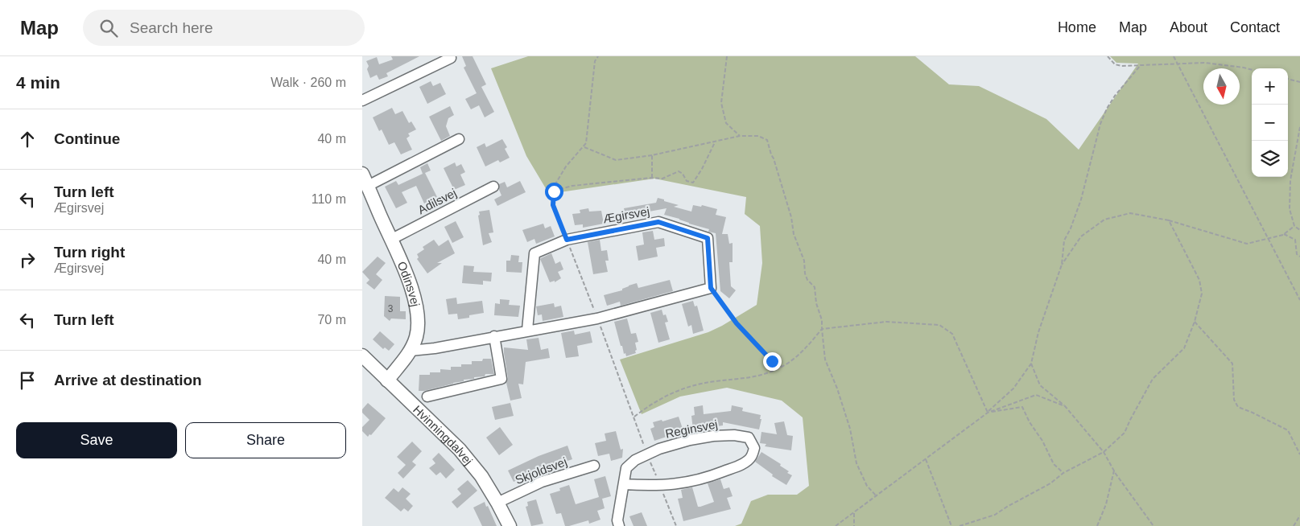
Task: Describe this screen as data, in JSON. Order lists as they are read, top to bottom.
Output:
{
  "streets": {
    "street": [
      "Adilsvej",
      "Ægirsvej",
      "Odinsvej",
      "Reginsvej",
      "Hvinningdalvej",
      "Skjoldsvej"
    ]
  },
  "crossings": [
    ["Adilsvej", "Odinsvej"],
    ["Odinsvej", "Hvinningdalvej"],
    ["Hvinningdalvej", "Skjoldsvej"]
  ],
  "house_numbers": ["3"],
  "north": "bottom",
  "page": {
    "header": "Map",
    "search": "Search here",
    "nav": [
      "Home",
      "Map",
      "About",
      "Contact"
    ],
    "heading": ["4 min", "Walk · 260 m"],
    "map_buttons": ["+", "−"],
    "list": [
      ["Continue", "40 m"],
      ["Turn left", "Ægirsvej", "110 m"],
      ["Turn right", "Ægirsvej", "40 m"],
      ["Turn left", "70 m"],
      "Arrive at destination"
    ],
    "buttons": ["Save", "Share"]
  }
}
